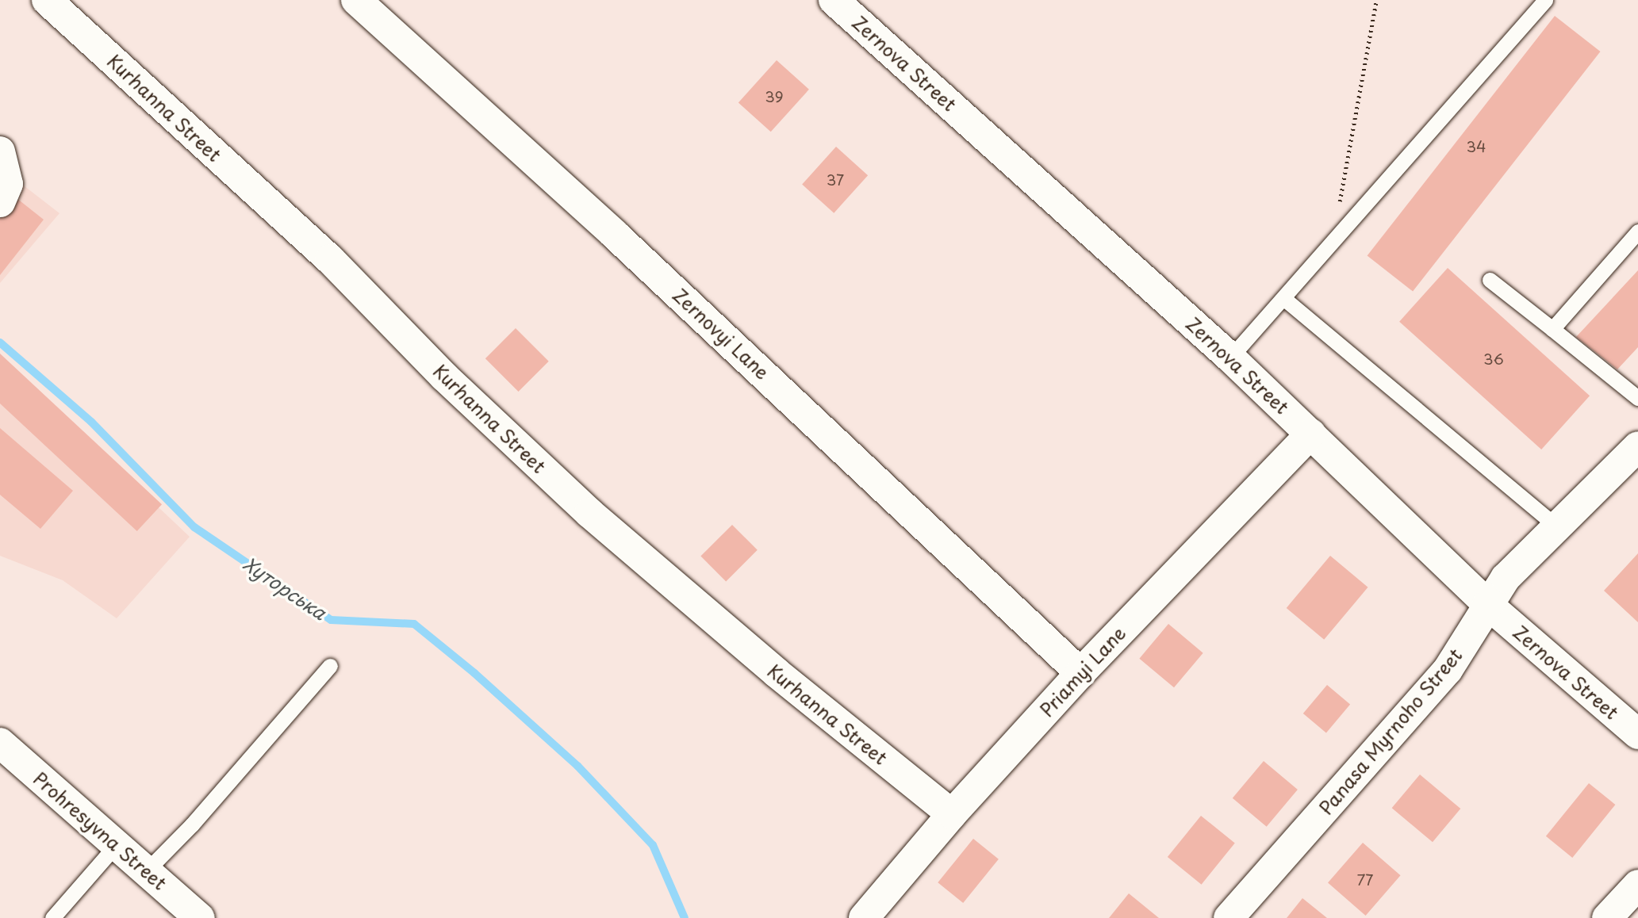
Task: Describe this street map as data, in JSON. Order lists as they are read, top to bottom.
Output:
{
  "streets": {
    "street": [
      "Zernova Street",
      "Kurhanna Street",
      "Zernovyi Lane",
      "Priamyi Lane",
      "Panasa Myrnoho Street",
      "Prohresyvna Street"
    ]
  },
  "crossings": [
    ["Zernova Street", "Priamyi Lane"],
    ["Zernova Street", "Panasa Myrnoho Street"],
    ["Kurhanna Street", "Priamyi Lane"],
    ["Zernovyi Lane", "Priamyi Lane"]
  ],
  "water": ["Хуторська"],
  "house_numbers": [
    "39",
    "34",
    "37",
    "36",
    "77"
  ]
}
